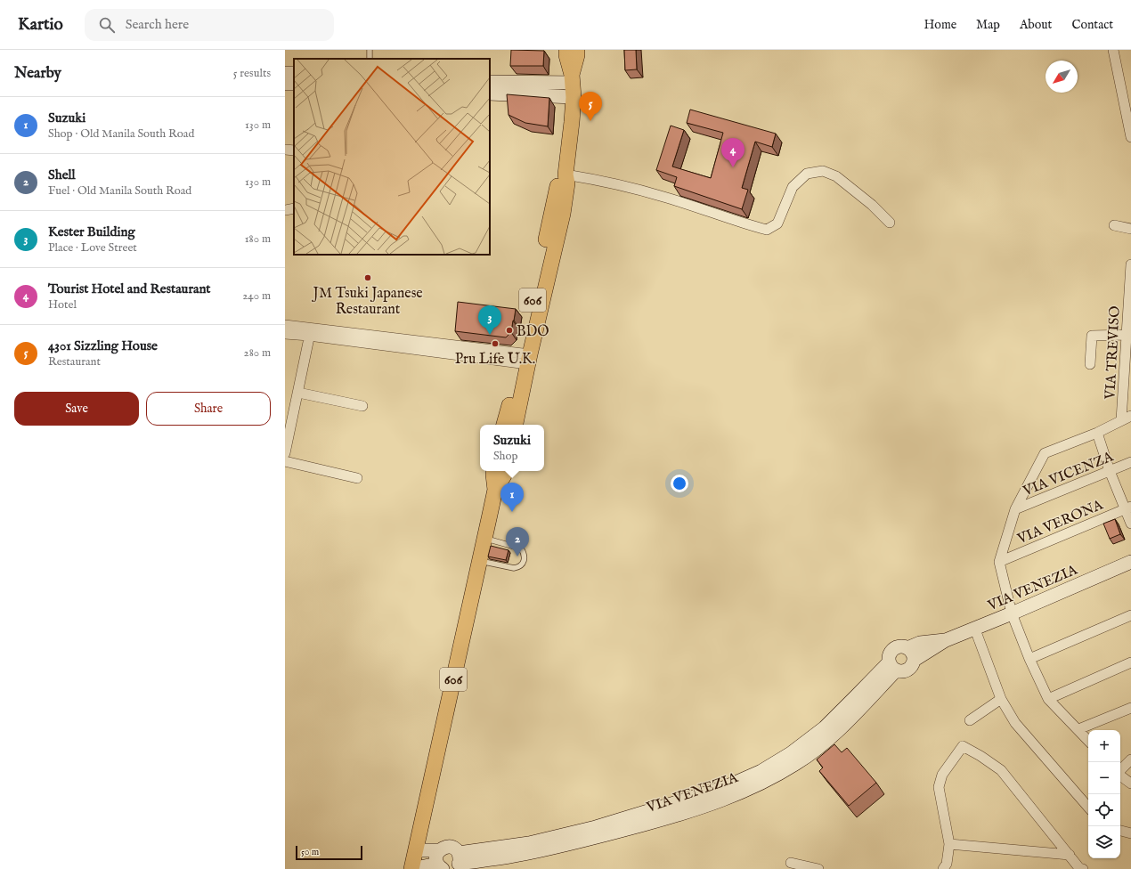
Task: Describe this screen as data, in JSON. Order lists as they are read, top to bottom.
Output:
{
  "streets": {
    "main road": ["606"],
    "street": [
      "VIA TREVISO",
      "VIA VICENZA",
      "VIA VERONA",
      "VIA VENEZIA"
    ]
  },
  "places": ["JM Tsuki Japanese Restaurant", "BDO", "Pru Life U.K."],
  "scale_bar": "50 m",
  "north": "bottom left",
  "page": {
    "header": "Kartio",
    "search": "Search here",
    "nav": [
      "Home",
      "Map",
      "About",
      "Contact"
    ],
    "heading": ["Nearby", "5 results"],
    "pins": [
      "5",
      "4",
      "3",
      "1",
      "2"
    ],
    "list": [
      {
        "mark": "1",
        "name": "Suzuki",
        "note": "Shop · Old Manila South Road",
        "value": "130 m"
      },
      {
        "mark": "2",
        "name": "Shell",
        "note": "Fuel · Old Manila South Road",
        "value": "130 m"
      },
      {
        "mark": "3",
        "name": "Kester Building",
        "note": "Place · Love Street",
        "value": "180 m"
      },
      {
        "mark": "4",
        "name": "Tourist Hotel and Restaurant",
        "note": "Hotel",
        "value": "240 m"
      },
      {
        "mark": "5",
        "name": "4301 Sizzling House",
        "note": "Restaurant",
        "value": "280 m"
      }
    ],
    "buttons": ["Save", "Share"],
    "popup": ["Suzuki", "Shop"],
    "map_buttons": ["+", "−"],
    "scale": "50 m"
  }
}
